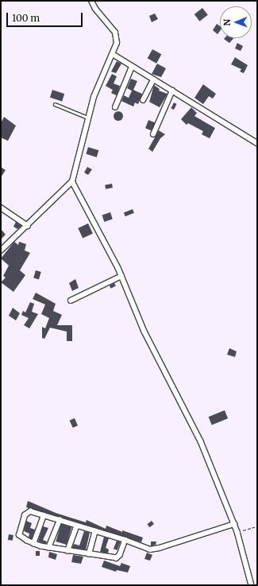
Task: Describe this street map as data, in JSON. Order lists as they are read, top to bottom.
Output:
{
  "scale_bar": "100 m",
  "north": "left"
}
